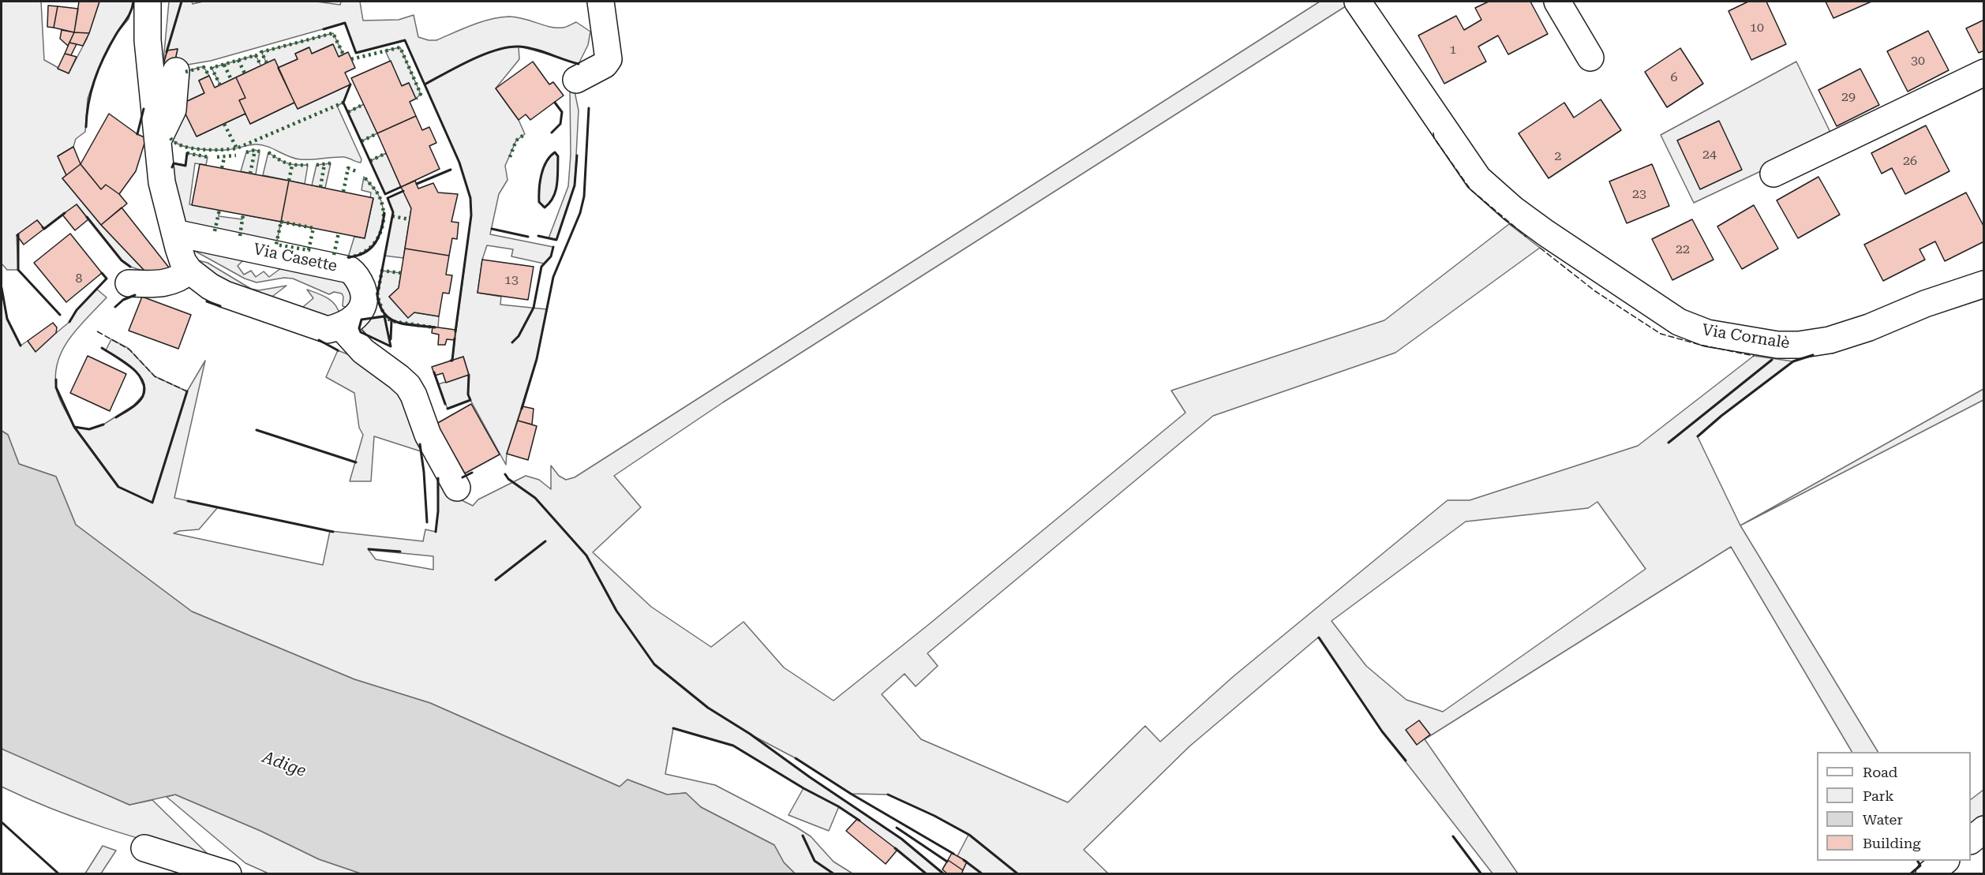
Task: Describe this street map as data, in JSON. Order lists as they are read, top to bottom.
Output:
{
  "streets": {
    "street": ["Via Casette", "Via Cornalè"]
  },
  "water": ["Adige"],
  "house_numbers": [
    "10",
    "1",
    "30",
    "6",
    "29",
    "24",
    "2",
    "26",
    "23",
    "22",
    "8",
    "13"
  ],
  "legend": [
    "Road",
    "Park",
    "Water",
    "Building"
  ]
}
